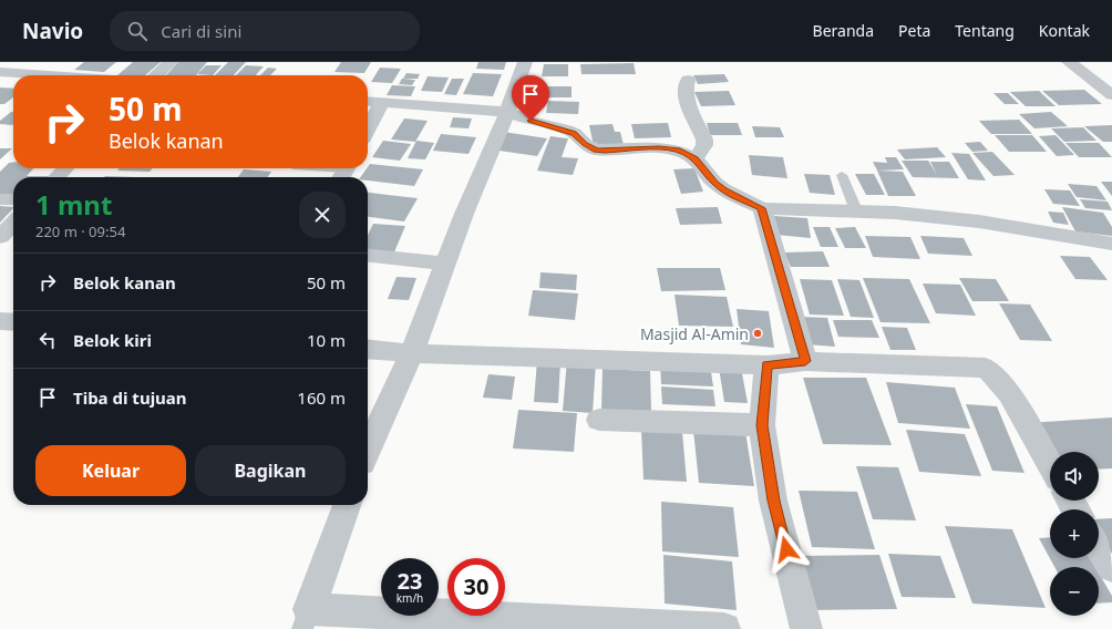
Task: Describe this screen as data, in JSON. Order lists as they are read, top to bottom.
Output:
{
  "places": ["Masjid Al-Amin"],
  "page": {
    "header": "Navio",
    "search": "Cari di sini",
    "nav": [
      "Beranda",
      "Peta",
      "Tentang",
      "Kontak"
    ],
    "turn": ["50 m", "Belok kanan"],
    "heading": ["1 mnt", "220 m · 09:54"],
    "list": [
      {
        "name": "Belok kanan",
        "value": "50 m"
      },
      {
        "name": "Belok kiri",
        "value": "10 m"
      },
      {
        "name": "Tiba di tujuan",
        "value": "160 m"
      }
    ],
    "buttons": ["Keluar", "Bagikan"],
    "map_buttons": ["+", "−"],
    "speed": "23 km/h",
    "limit": "30"
  }
}
